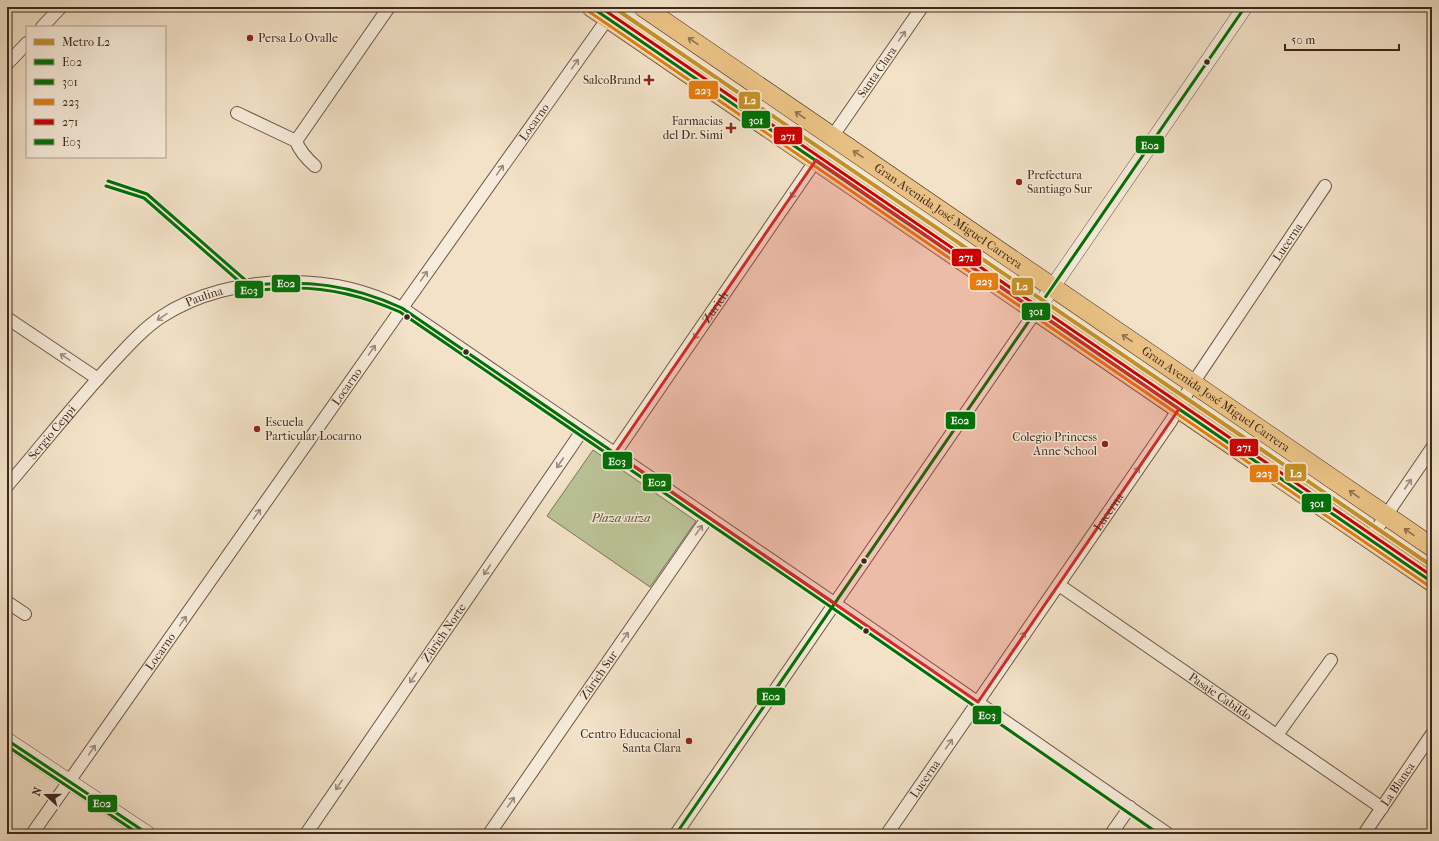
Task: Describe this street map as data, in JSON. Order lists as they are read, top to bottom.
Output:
{
  "streets": {
    "main road": ["Gran Avenida José Miguel Carrera"],
    "street": [
      "Santa Clara",
      "Locarno",
      "Lucerna",
      "Paulina",
      "Zurich",
      "Sergio Ceppi",
      "Zürich Norte",
      "Zürich Sur",
      "Pasaje Cabildo",
      "La Blanca"
    ]
  },
  "crossings": [
    ["Santa Clara", "Gran Avenida José Miguel Carrera"],
    ["Locarno", "Paulina"],
    ["Gran Avenida José Miguel Carrera", "Lucerna"],
    ["Lucerna", "Paulina"],
    ["Lucerna", "Pasaje Cabildo"],
    ["Paulina", "Zurich"],
    ["Paulina", "Sergio Ceppi"],
    ["Paulina", "Zürich Norte"],
    ["Paulina", "Zürich Sur"],
    ["Pasaje Cabildo", "La Blanca"]
  ],
  "one_way": [
    "Santa Clara",
    "Locarno",
    "Lucerna",
    "Zurich",
    "Zürich Norte",
    "Zürich Sur"
  ],
  "parks": ["Plaza suiza"],
  "places": {
    "other": [
      "Persa Lo Ovalle",
      "Prefectura Santiago Sur",
      "Escuela Particular Locarno",
      "Colegio Princess Anne School",
      "Centro Educacional Santa Clara"
    ],
    "health": ["SalcoBrand", "Farmacias del Dr. Simi"]
  },
  "lines": [
    "metro line L2",
    "transit line E02",
    "transit line 301",
    "transit line 271",
    "transit line 223",
    "transit line E03"
  ],
  "legend": [
    "Metro L2",
    "E02",
    "301",
    "223",
    "271",
    "E03"
  ],
  "scale_bar": "50 m",
  "north": "left"
}
